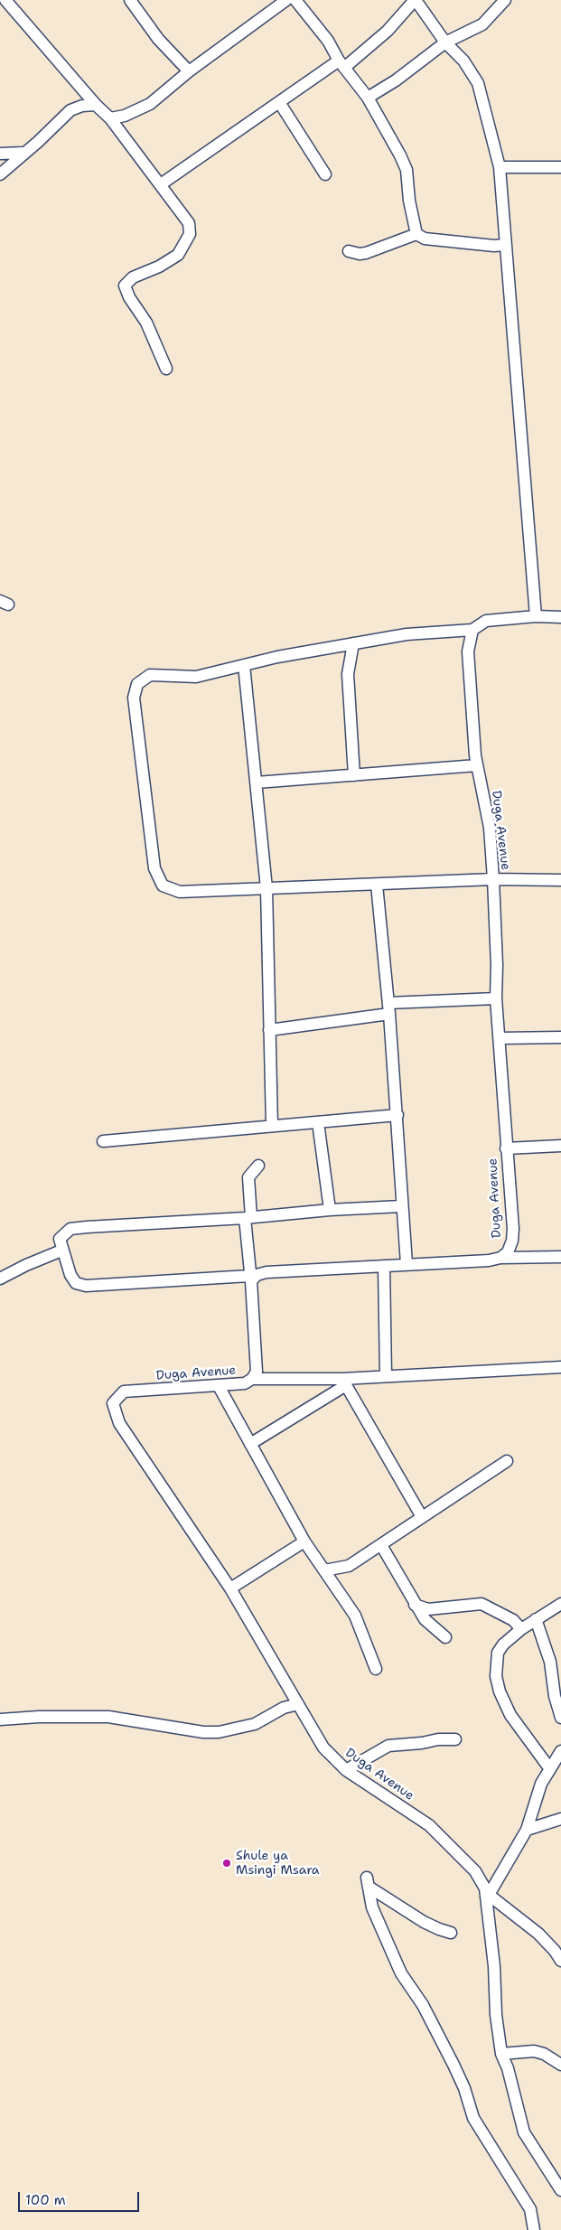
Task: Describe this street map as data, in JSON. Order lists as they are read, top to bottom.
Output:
{
  "streets": {
    "street": ["Duga Avenue"]
  },
  "places": ["Shule ya Msingi Msara"],
  "scale_bar": "100 m"
}
